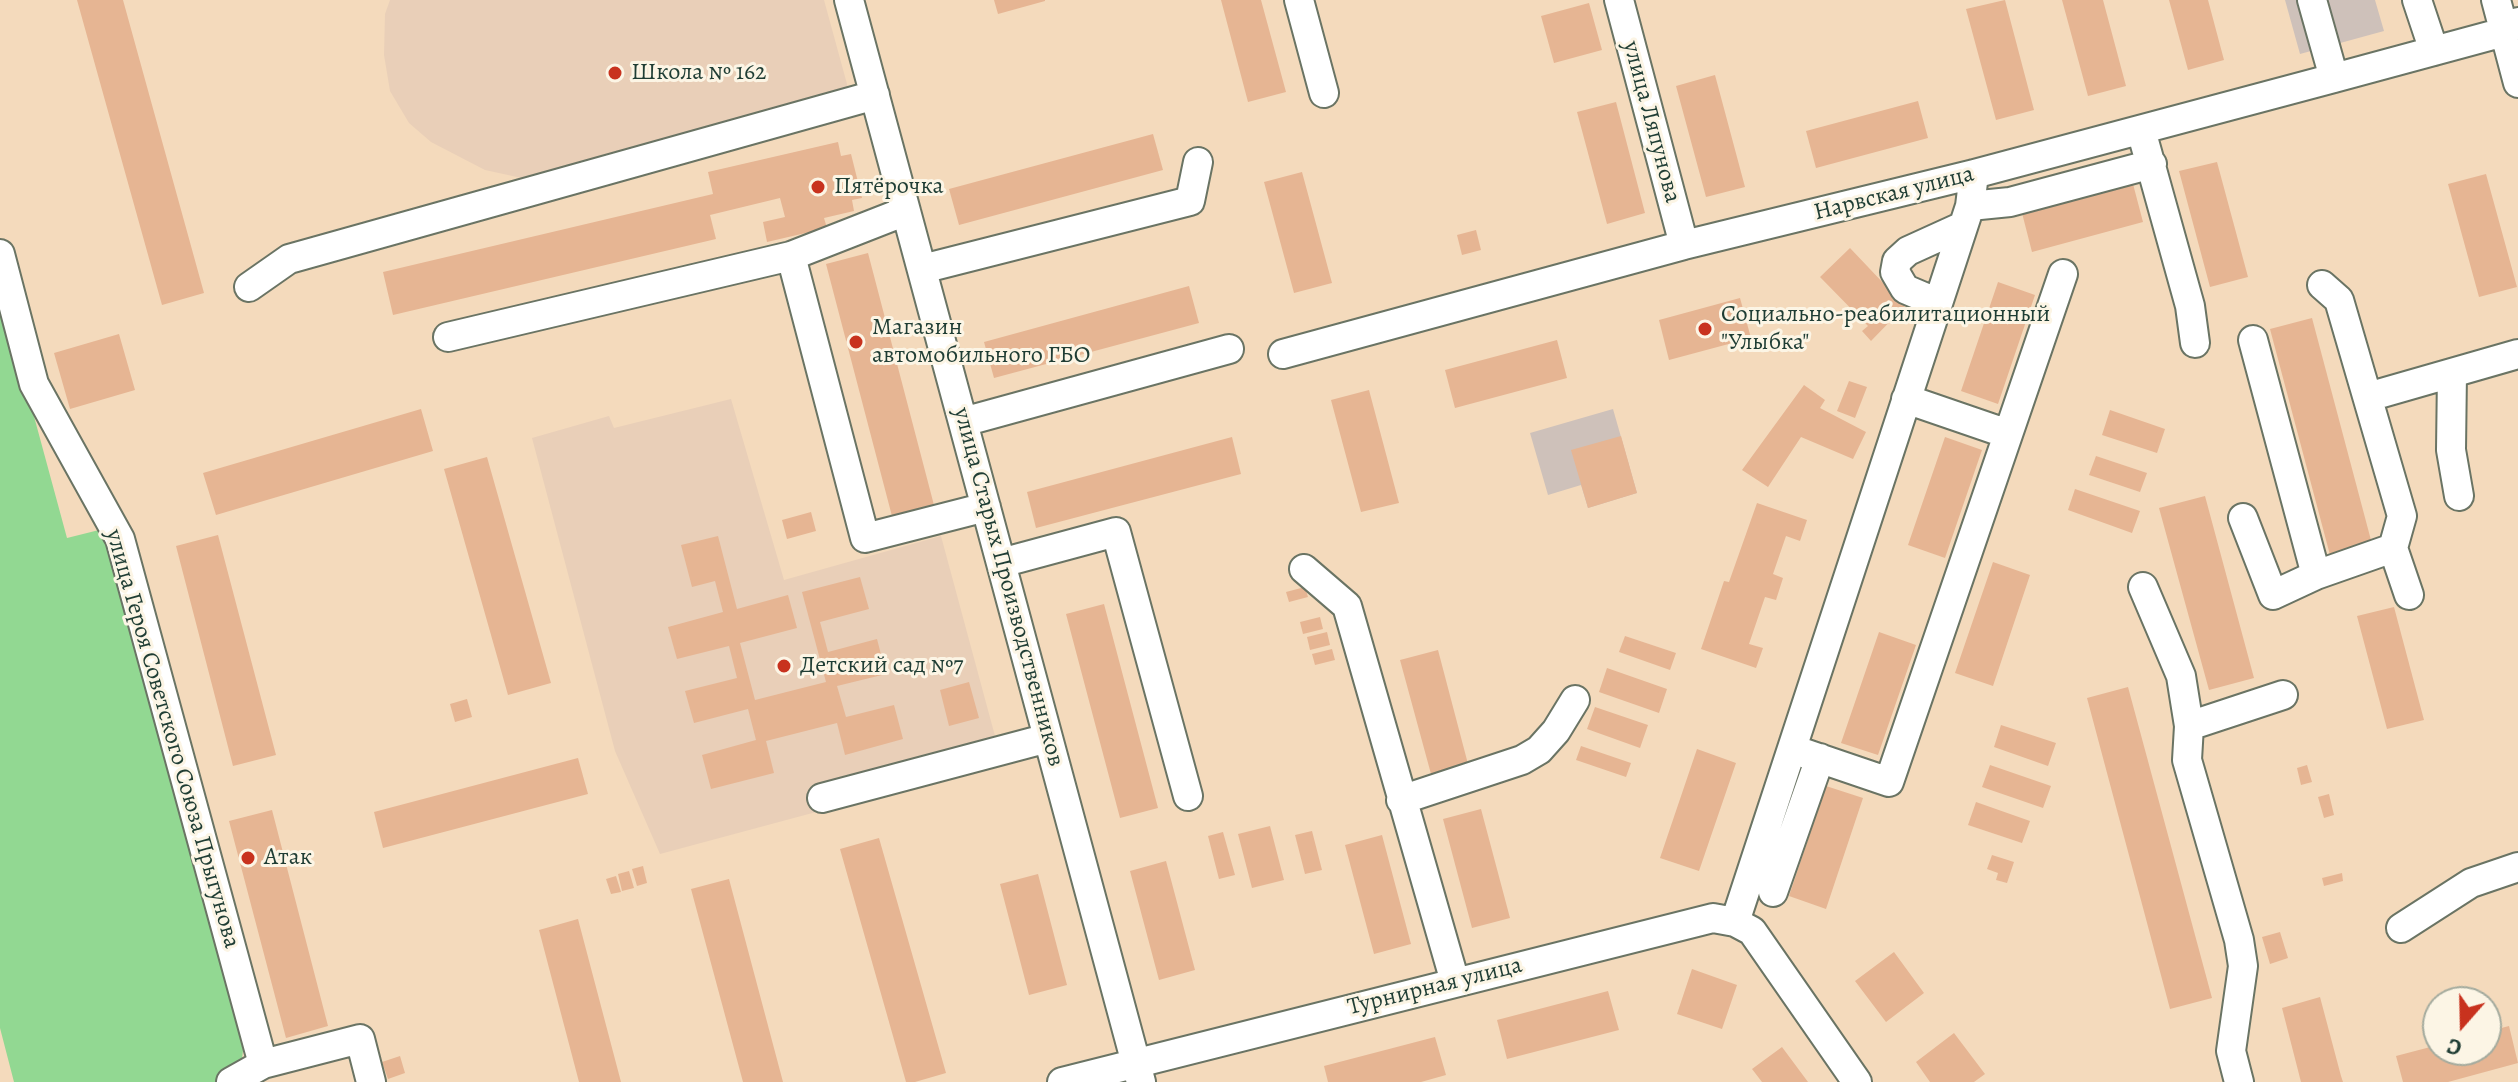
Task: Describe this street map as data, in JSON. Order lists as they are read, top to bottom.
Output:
{
  "streets": {
    "street": [
      "улица Ляпунова",
      "Нарвская улица",
      "улица Старых Производственников",
      "улица Героя Советского Союза Прыгунова",
      "Турнирная улица"
    ]
  },
  "crossings": [
    ["улица Ляпунова", "Нарвская улица"],
    ["улица Старых Производственников", "Турнирная улица"]
  ],
  "places": [
    "Школа № 162",
    "Пятёрочка",
    "Социально-реабилитационный \"Улыбка\"",
    "Магазин автомобильного ГБО",
    "Детский сад №7",
    "Атак"
  ],
  "north": "bottom"
}
